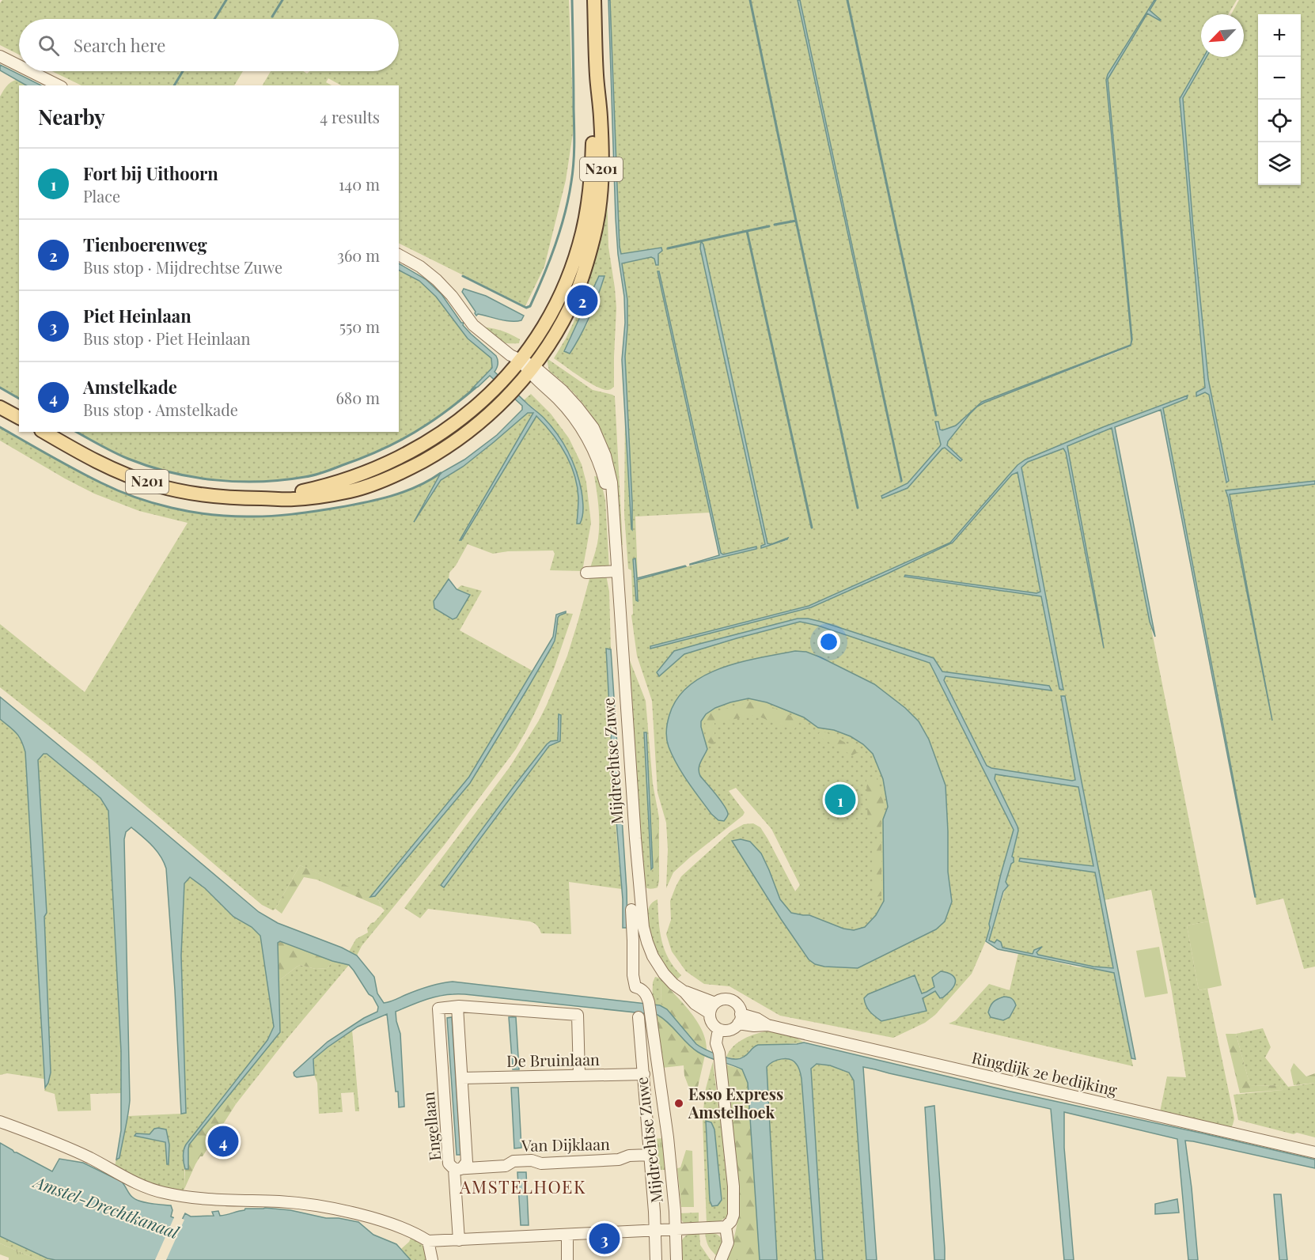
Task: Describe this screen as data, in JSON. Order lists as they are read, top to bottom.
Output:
{
  "streets": {
    "main road": ["N201"],
    "street": [
      "Mijdrechtse Zuwe",
      "De Bruinlaan",
      "Ringdijk 2e bedijking",
      "Engellaan",
      "Van Dijklaan"
    ]
  },
  "crossings": [
    ["N201", "Mijdrechtse Zuwe"],
    ["Mijdrechtse Zuwe", "De Bruinlaan"],
    ["Mijdrechtse Zuwe", "Ringdijk 2e bedijking"],
    ["Mijdrechtse Zuwe", "Van Dijklaan"],
    ["De Bruinlaan", "Engellaan"],
    ["Engellaan", "Van Dijklaan"]
  ],
  "districts": ["AMSTELHOEK"],
  "water": ["Amstel-Drechtkanaal"],
  "places": ["Esso Express Amstelhoek"],
  "north": "bottom left",
  "page": {
    "map_buttons": ["+", "−"],
    "search": "Search here",
    "heading": ["Nearby", "4 results"],
    "list": [
      {
        "mark": "1",
        "name": "Fort bij Uithoorn",
        "note": "Place",
        "value": "140 m"
      },
      {
        "mark": "2",
        "name": "Tienboerenweg",
        "note": "Bus stop · Mijdrechtse Zuwe",
        "value": "360 m"
      },
      {
        "mark": "3",
        "name": "Piet Heinlaan",
        "note": "Bus stop · Piet Heinlaan",
        "value": "550 m"
      },
      {
        "mark": "4",
        "name": "Amstelkade",
        "note": "Bus stop · Amstelkade",
        "value": "680 m"
      }
    ],
    "pins": [
      "2",
      "1",
      "4",
      "3"
    ]
  }
}
